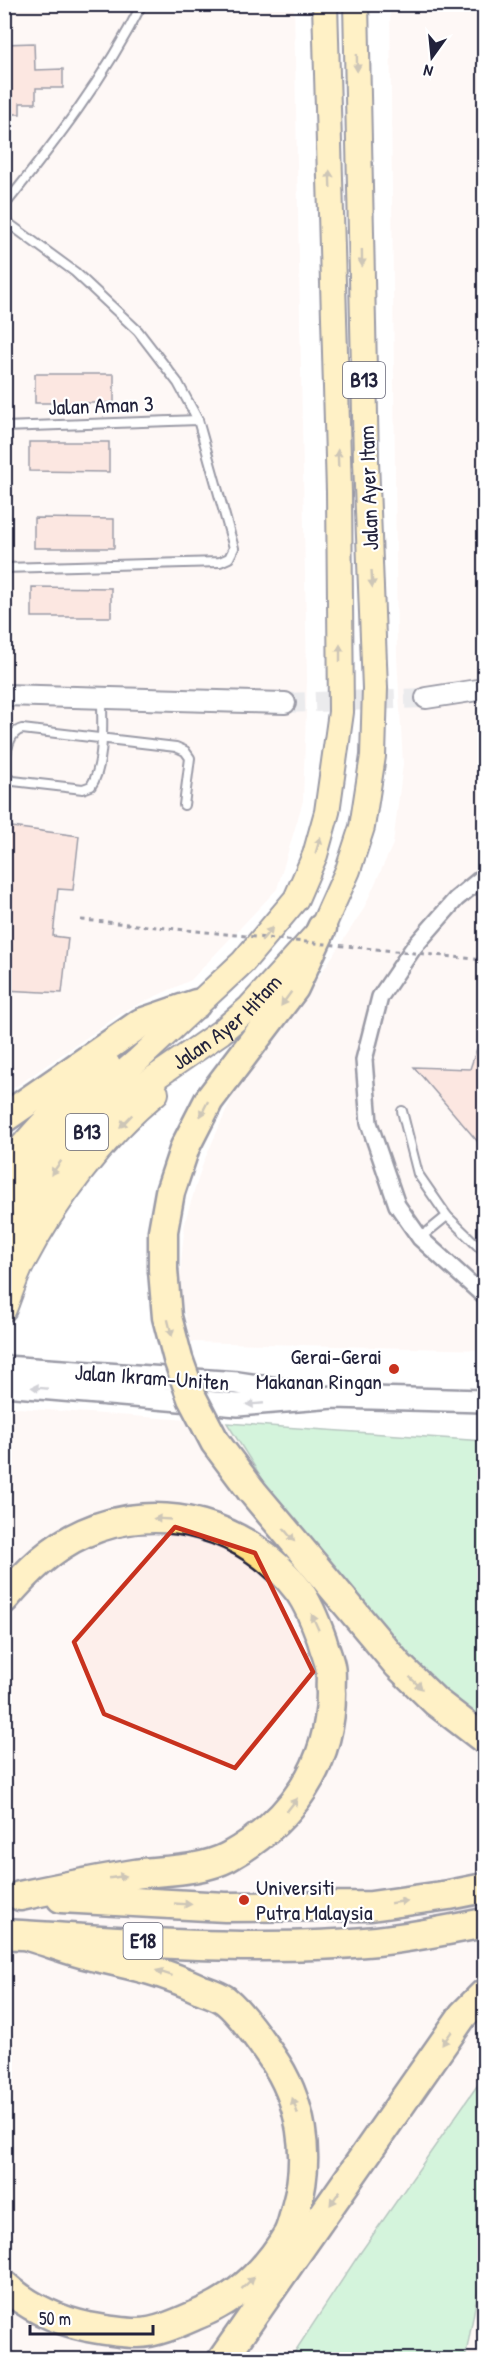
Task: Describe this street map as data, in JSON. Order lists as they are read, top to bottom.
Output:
{
  "streets": {
    "highway": ["E18"],
    "main road": [
      "B13",
      "Jalan Ayer Itam",
      "Jalan Ayer Hitam",
      "Jalan Ikram-Uniten"
    ],
    "lane": ["Jalan Aman 3"]
  },
  "crossings": [
    ["Jalan Ayer Itam", "Jalan Ayer Hitam"]
  ],
  "places": ["Gerai-Gerai Makanan Ringan", "Universiti Putra Malaysia"],
  "scale_bar": "50 m",
  "north": "bottom"
}
